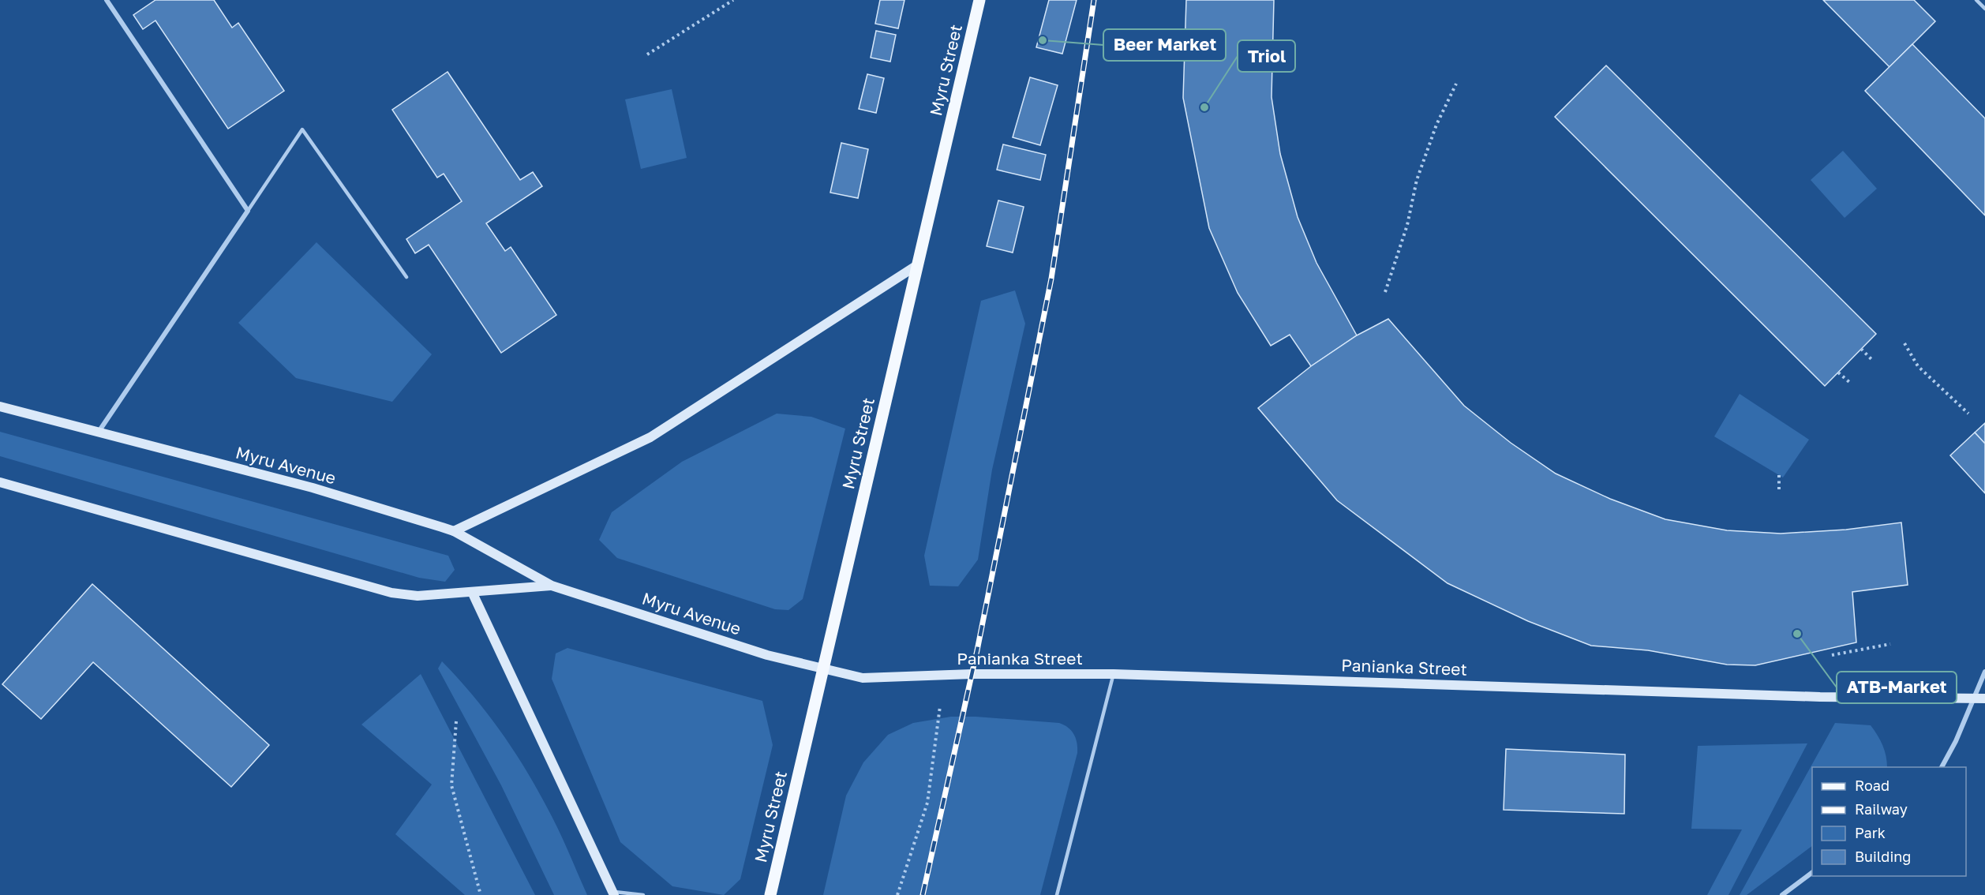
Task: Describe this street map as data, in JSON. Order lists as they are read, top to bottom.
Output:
{
  "streets": {
    "main road": ["Myru Street", "Myru Avenue", "Panianka Street"]
  },
  "crossings": [
    ["Myru Street", "Myru Avenue"],
    ["Myru Street", "Panianka Street"],
    ["Myru Avenue", "Panianka Street"]
  ],
  "places": ["Beer Market", "Triol", "ATB-Market"],
  "legend": [
    "Road",
    "Railway",
    "Park",
    "Building"
  ]
}
